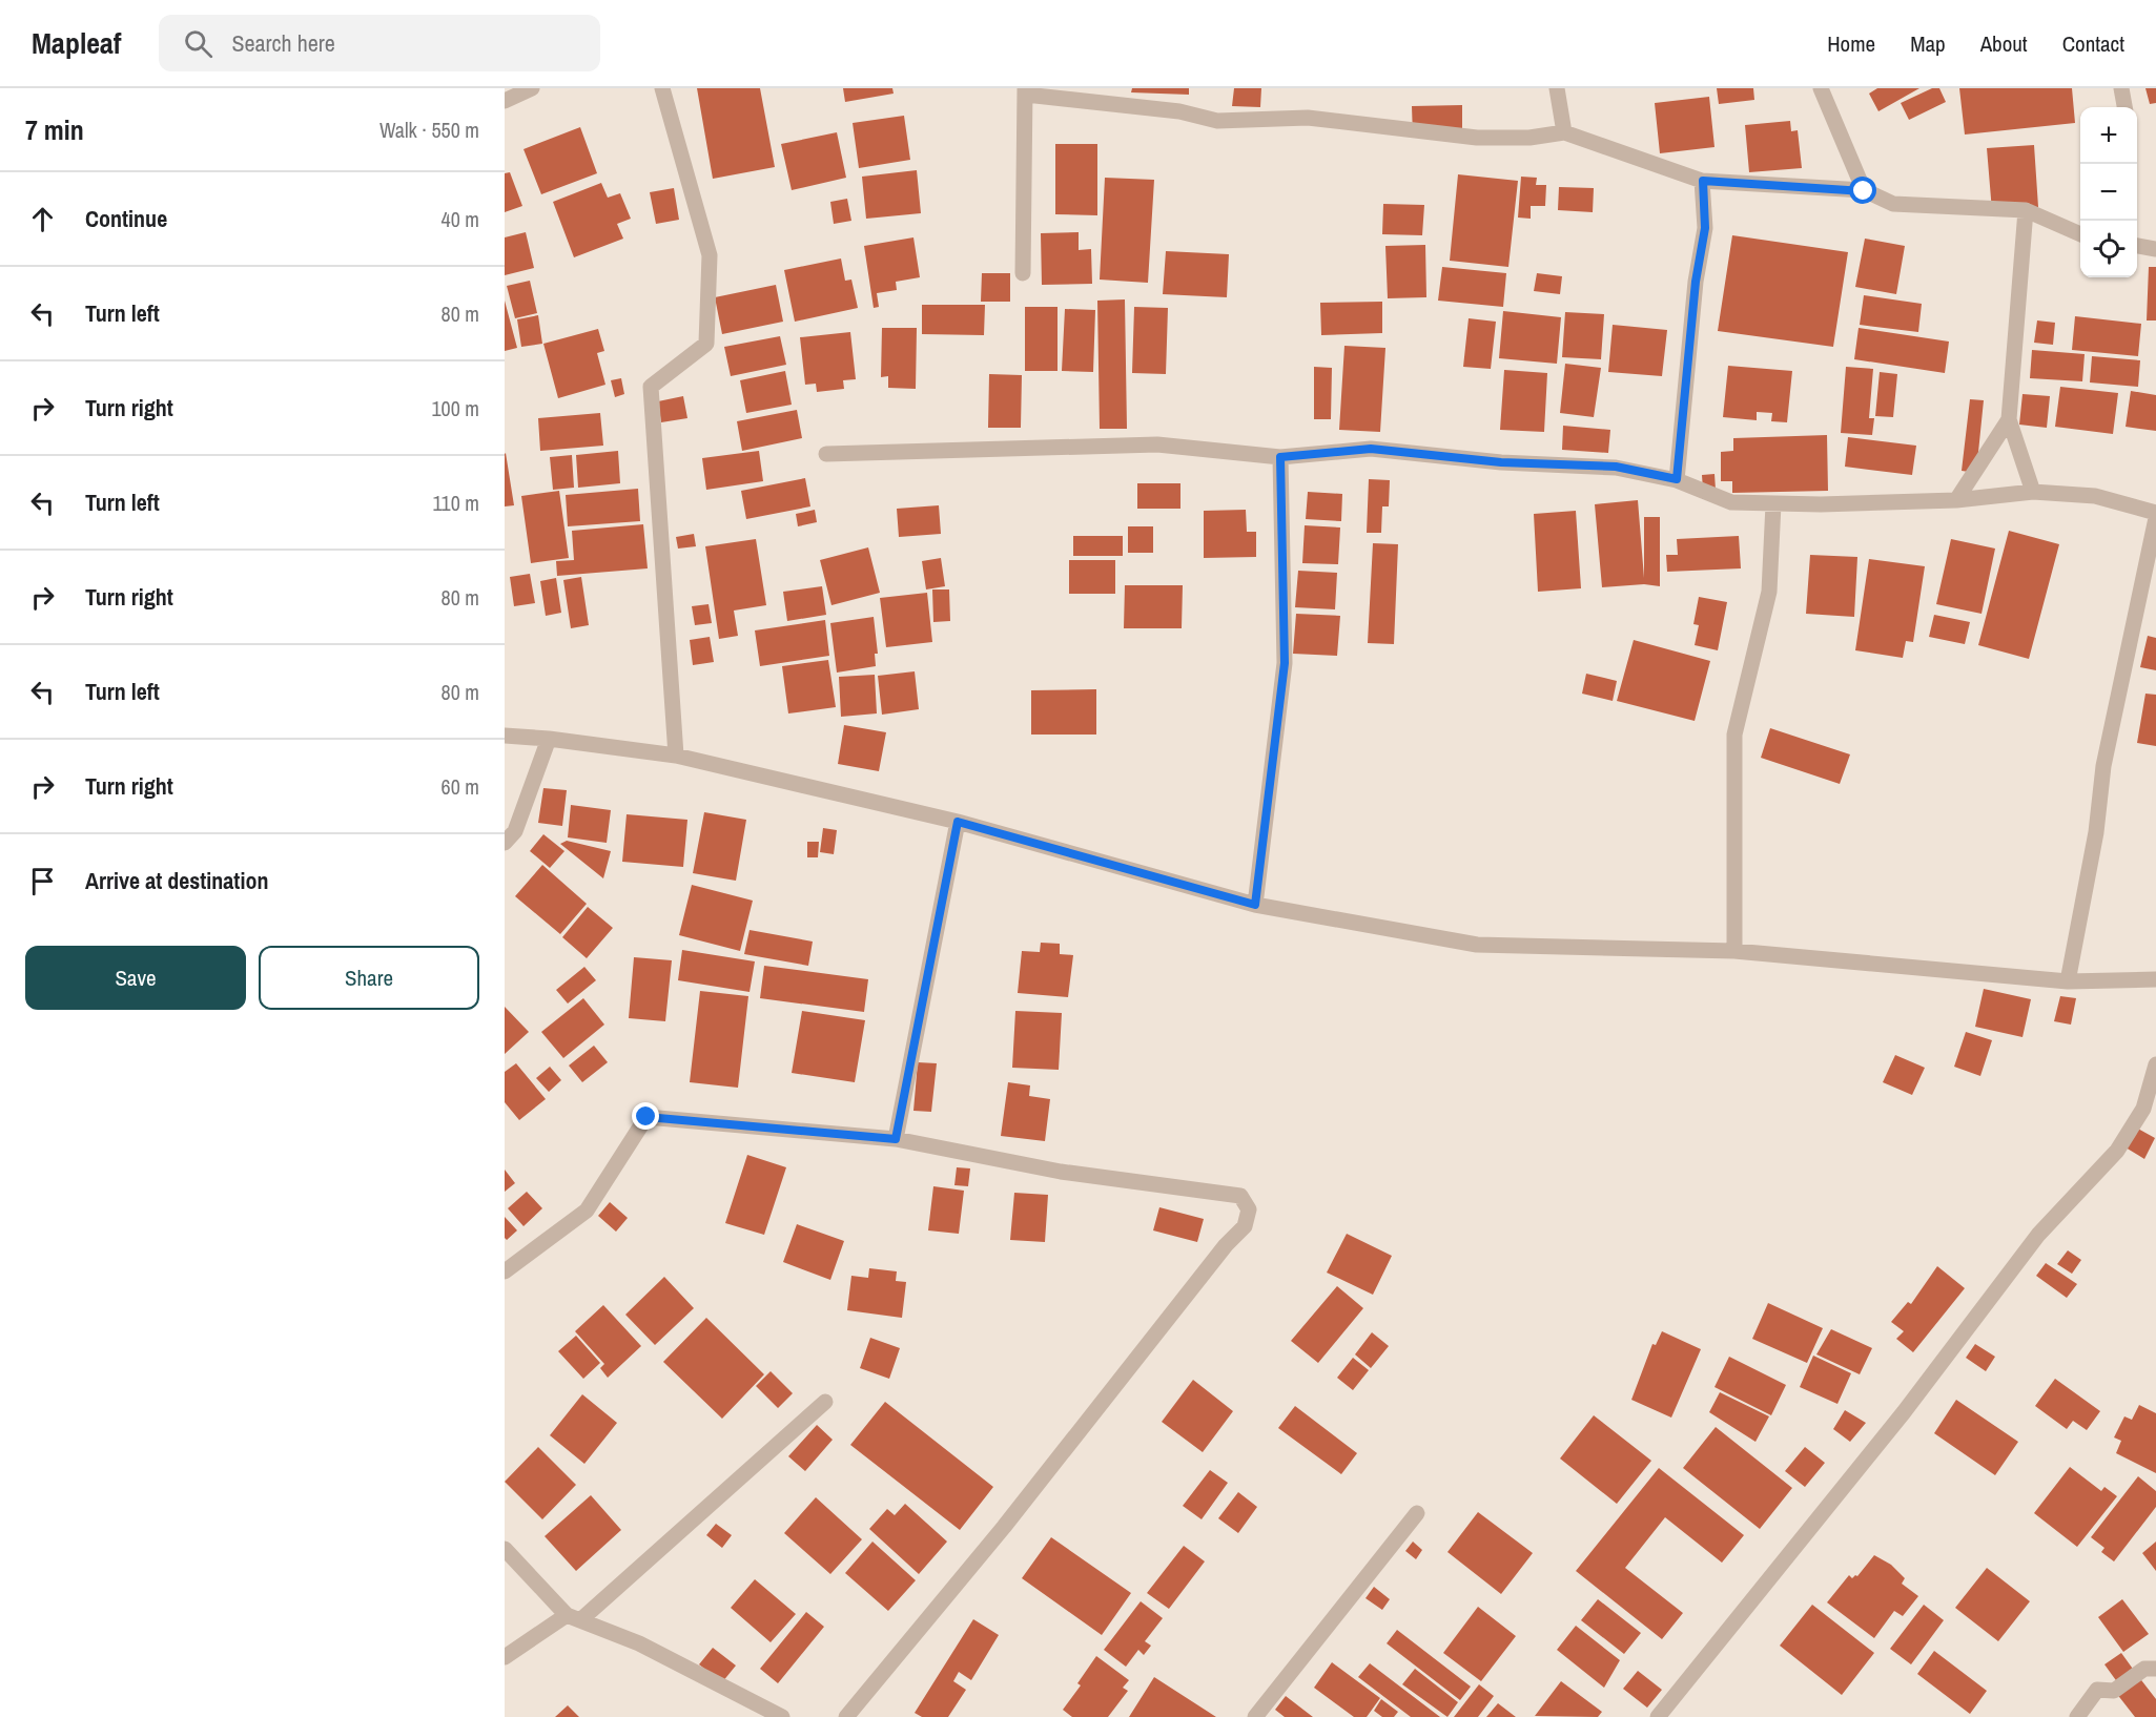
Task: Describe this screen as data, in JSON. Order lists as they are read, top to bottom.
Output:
{
  "page": {
    "header": "Mapleaf",
    "search": "Search here",
    "nav": [
      "Home",
      "Map",
      "About",
      "Contact"
    ],
    "heading": ["7 min", "Walk · 550 m"],
    "map_buttons": ["+", "−"],
    "list": [
      ["Continue", "40 m"],
      ["Turn left", "80 m"],
      ["Turn right", "100 m"],
      ["Turn left", "110 m"],
      ["Turn right", "80 m"],
      ["Turn left", "80 m"],
      ["Turn right", "60 m"],
      "Arrive at destination"
    ],
    "buttons": ["Save", "Share"]
  }
}
